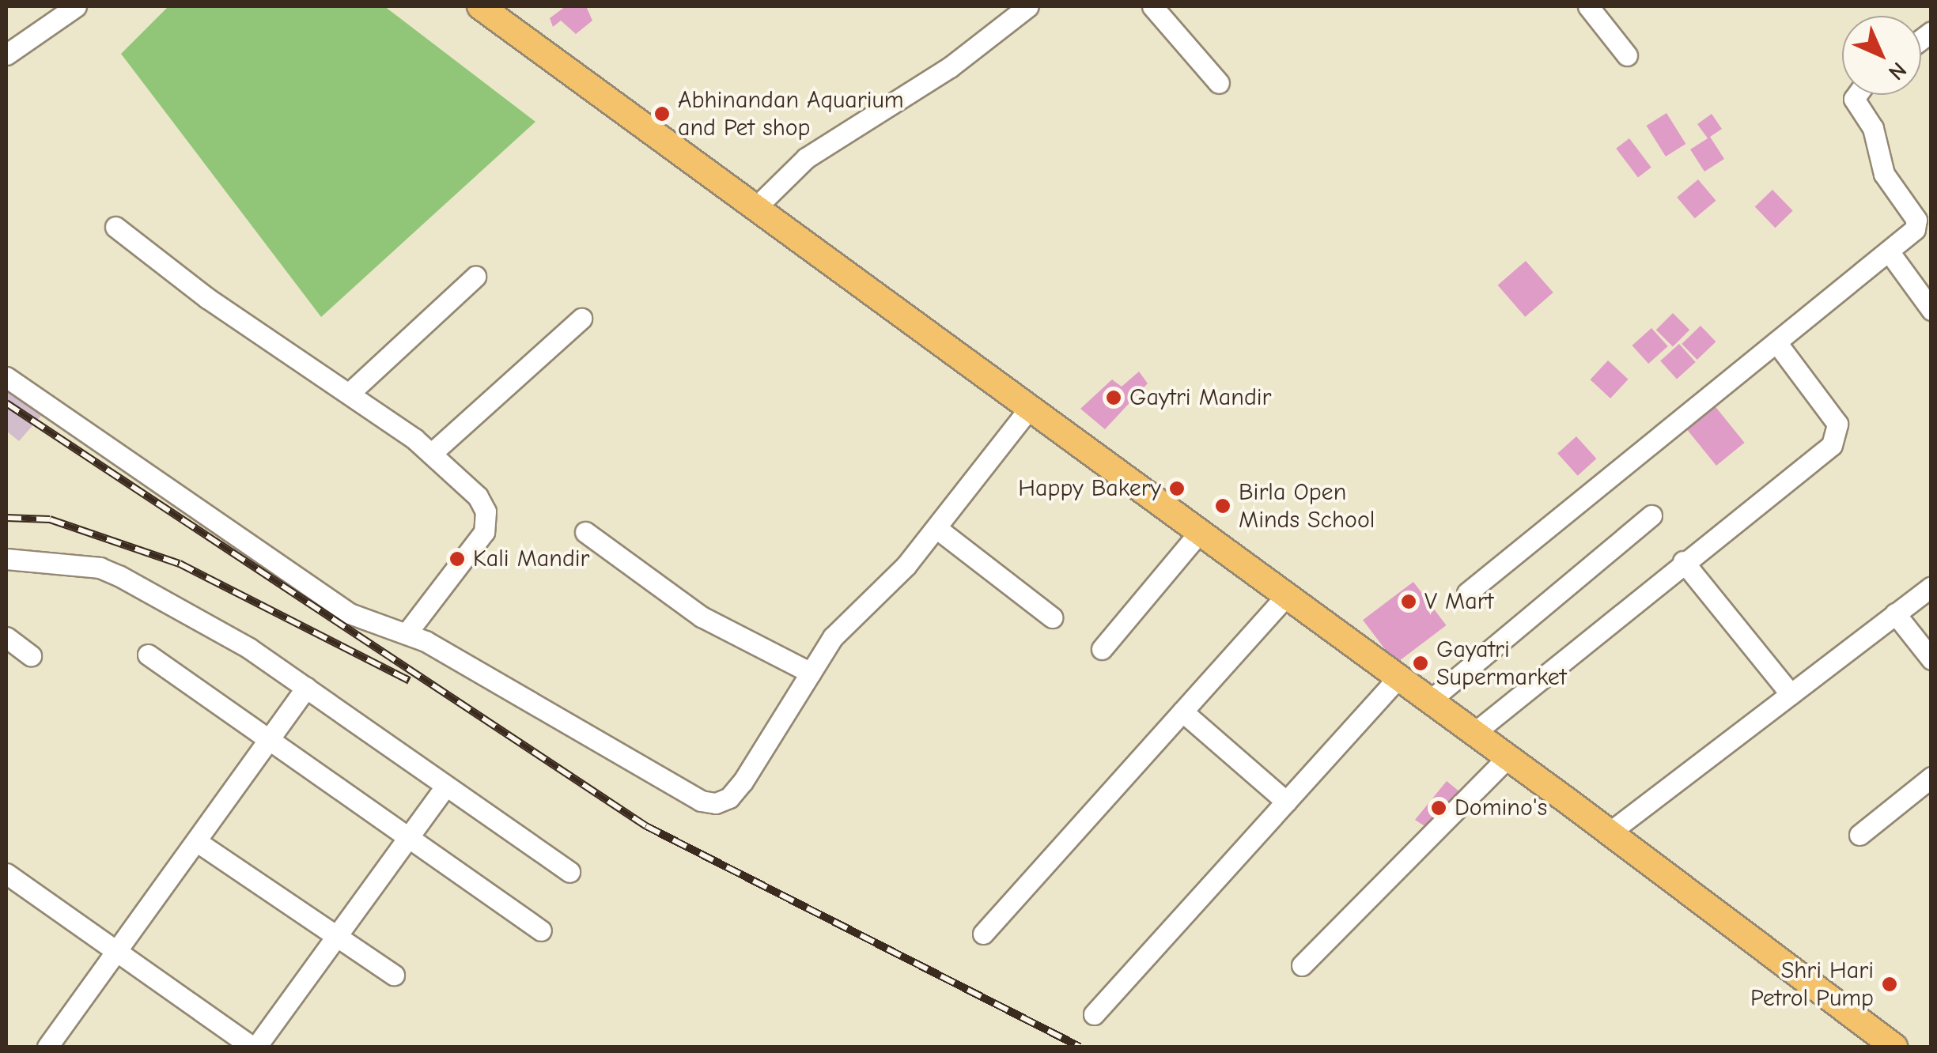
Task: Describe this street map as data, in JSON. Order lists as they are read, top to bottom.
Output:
{
  "places": [
    "Abhinandan Aquarium and Pet shop",
    "Gaytri Mandir",
    "Happy Bakery",
    "Birla Open Minds School",
    "Kali Mandir",
    "V Mart",
    "Gayatri Supermarket",
    "Domino's",
    "Shri Hari Petrol Pump"
  ],
  "north": "bottom right"
}
